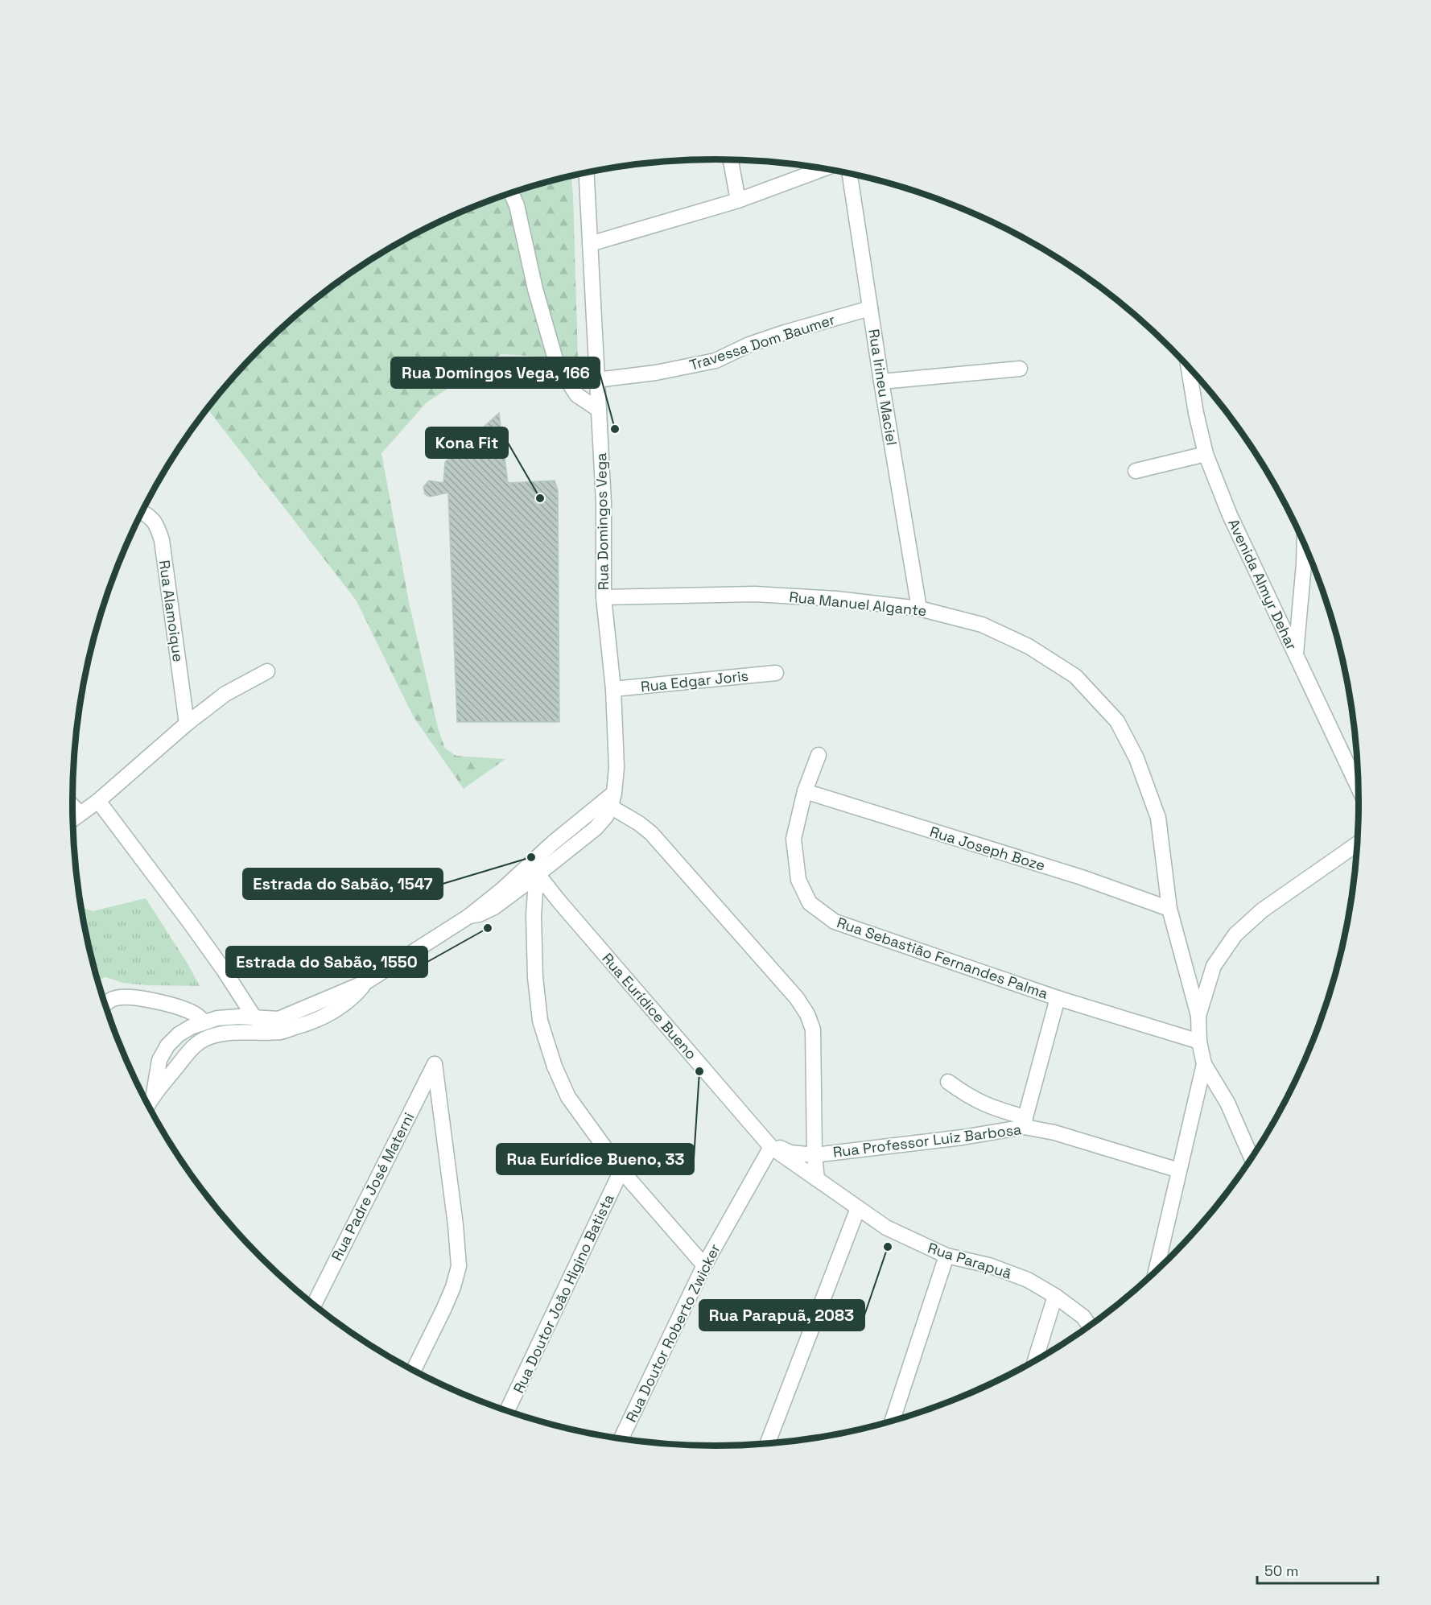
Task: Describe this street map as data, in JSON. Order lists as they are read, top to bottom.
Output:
{
  "streets": {
    "street": [
      "Travessa Dom Baumer",
      "Rua Irineu Maciel",
      "Rua Domingos Vega",
      "Avenida Almyr Dehar",
      "Rua Manuel Algante",
      "Rua Alamoique",
      "Rua Edgar Joris",
      "Rua Joseph Boze",
      "Rua Sebastião Fernandes Palma",
      "Rua Eurídice Bueno",
      "Rua Professor Luiz Barbosa",
      "Rua Padre José Materni",
      "Rua Parapuã",
      "Rua Doutor João Higino Batista",
      "Rua Doutor Roberto Zwicker"
    ]
  },
  "crossings": [
    ["Travessa Dom Baumer", "Rua Irineu Maciel"],
    ["Travessa Dom Baumer", "Rua Domingos Vega"],
    ["Rua Irineu Maciel", "Rua Manuel Algante"],
    ["Rua Domingos Vega", "Rua Manuel Algante"],
    ["Rua Domingos Vega", "Rua Edgar Joris"],
    ["Rua Manuel Algante", "Rua Joseph Boze"],
    ["Rua Joseph Boze", "Rua Sebastião Fernandes Palma"],
    ["Rua Eurídice Bueno", "Rua Professor Luiz Barbosa"],
    ["Rua Eurídice Bueno", "Rua Parapuã"],
    ["Rua Eurídice Bueno", "Rua Doutor Roberto Zwicker"]
  ],
  "places": [
    "Rua Domingos Vega, 166",
    "Kona Fit",
    "Estrada do Sabão, 1547",
    "Estrada do Sabão, 1550",
    "Rua Eurídice Bueno, 33",
    "Rua Parapuã, 2083"
  ],
  "scale_bar": "50 m"
}
